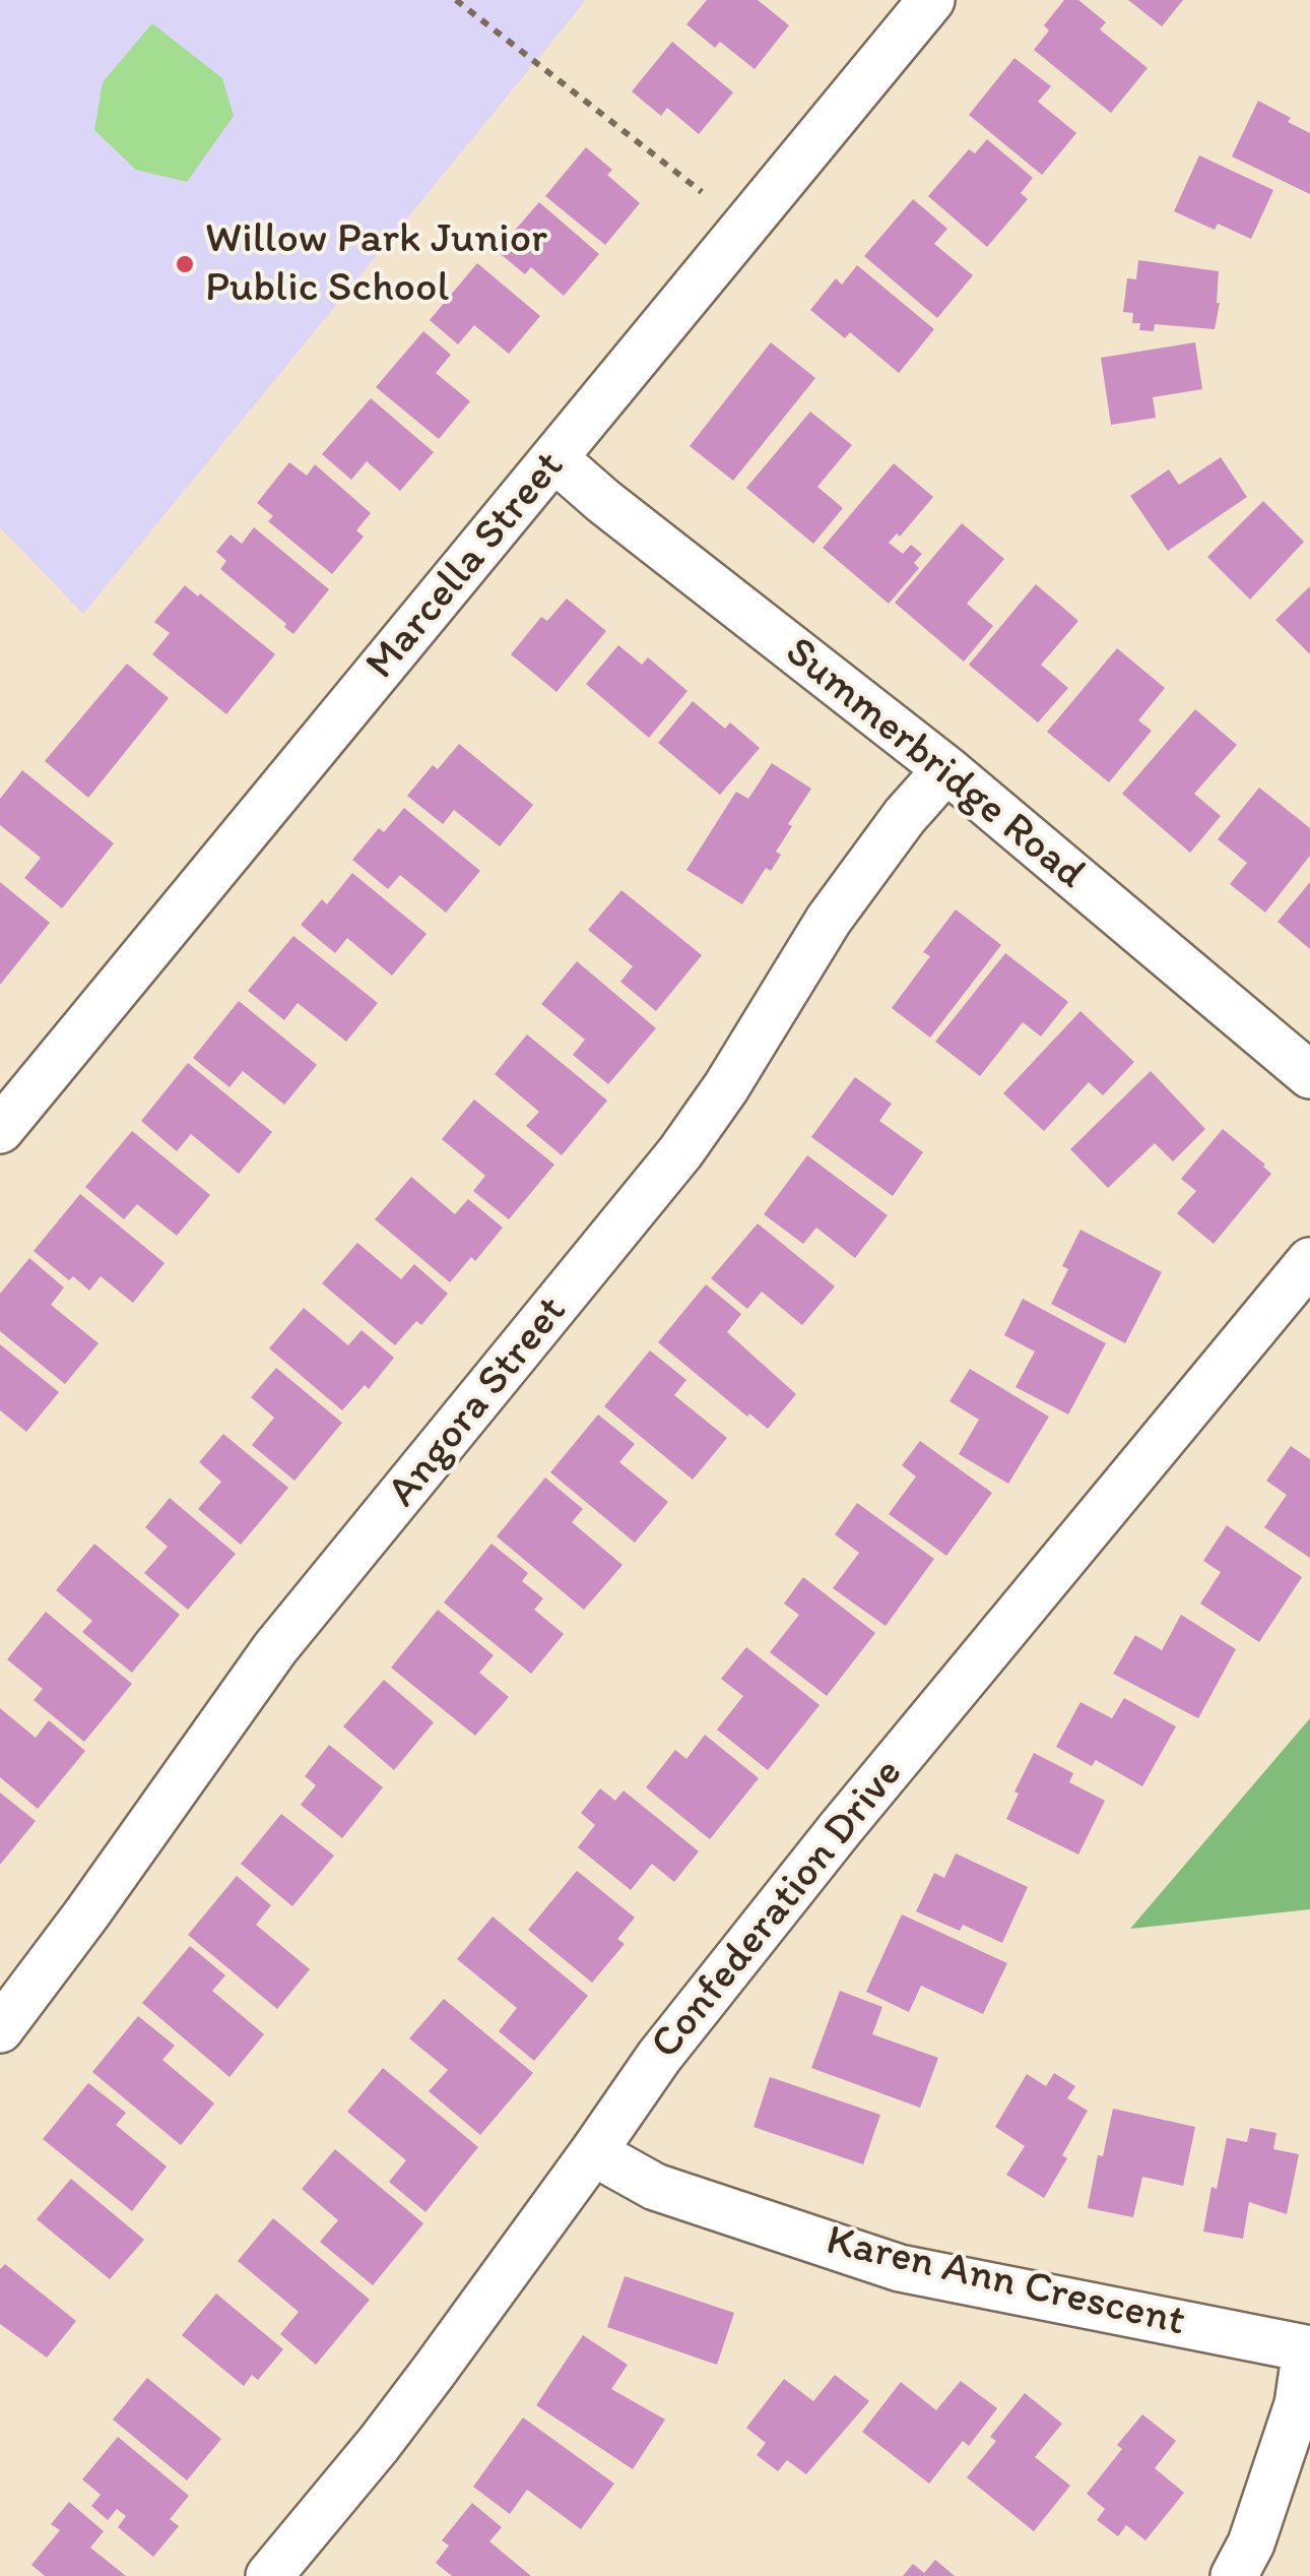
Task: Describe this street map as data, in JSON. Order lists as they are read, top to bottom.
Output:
{
  "streets": {
    "street": [
      "Marcella Street",
      "Summerbridge Road",
      "Angora Street",
      "Confederation Drive",
      "Karen Ann Crescent"
    ]
  },
  "crossings": [
    ["Marcella Street", "Summerbridge Road"],
    ["Summerbridge Road", "Angora Street"],
    ["Confederation Drive", "Karen Ann Crescent"]
  ],
  "places": ["Willow Park Junior Public School"]
}
